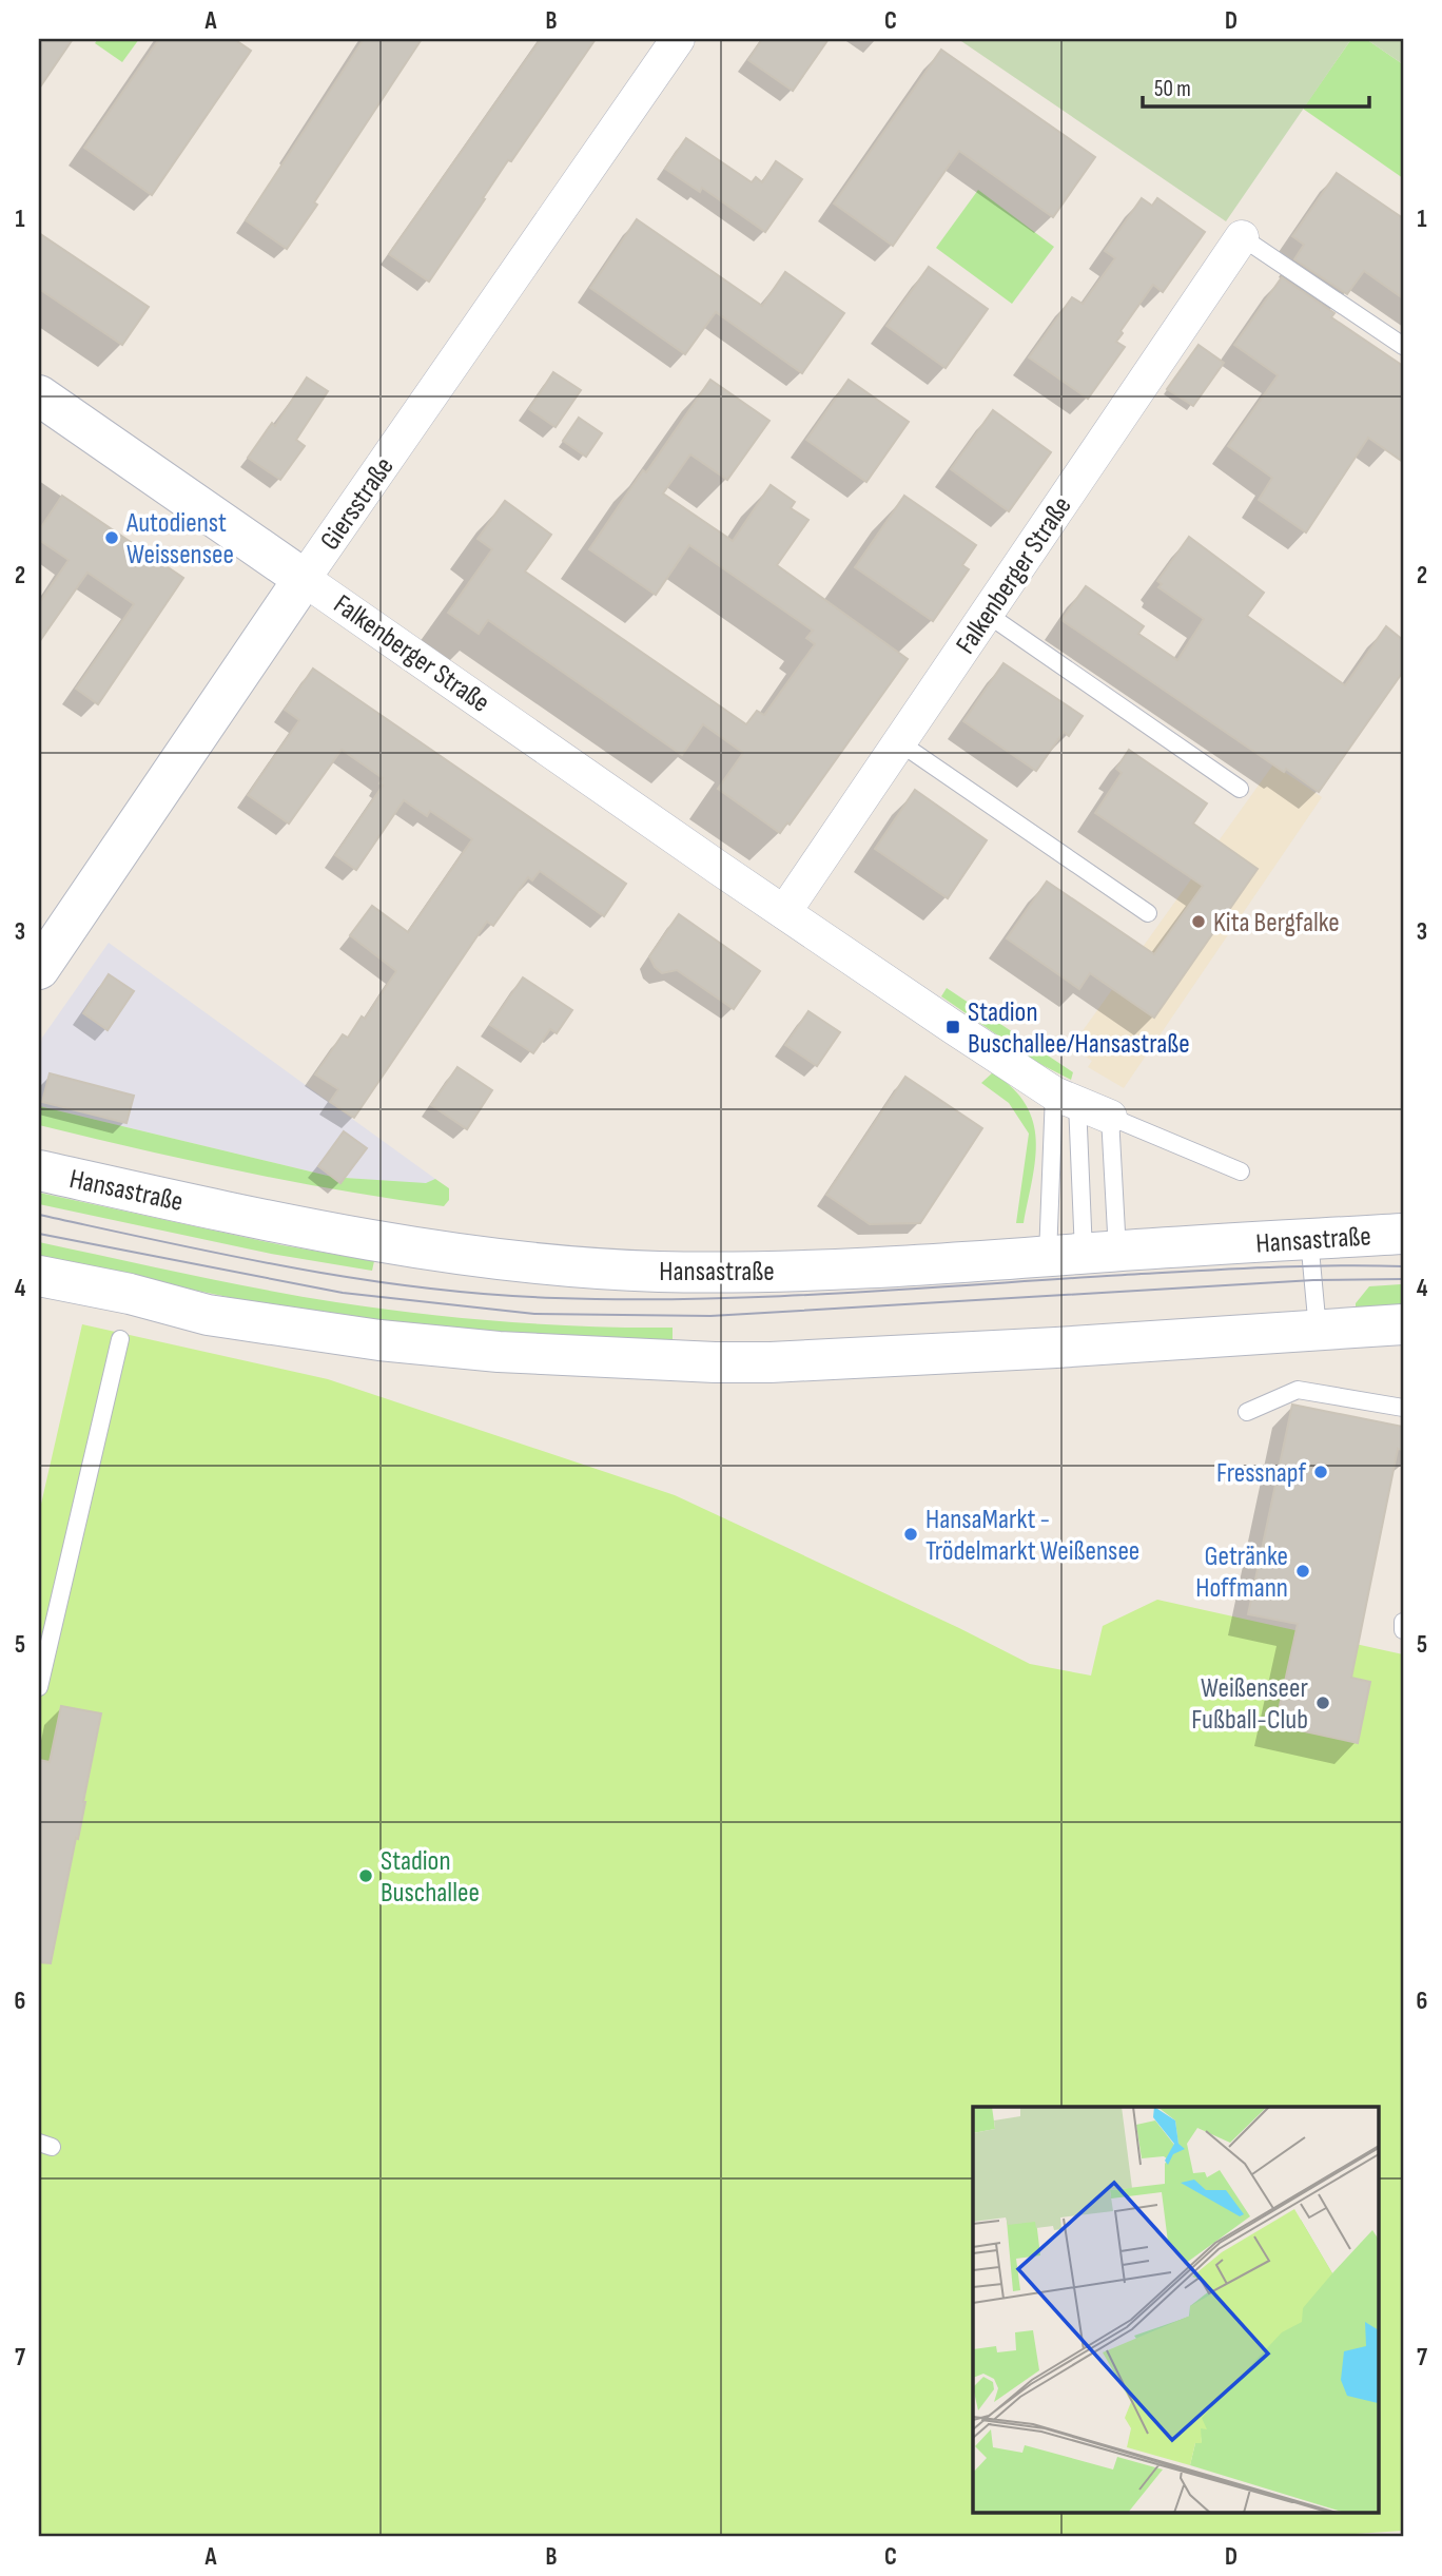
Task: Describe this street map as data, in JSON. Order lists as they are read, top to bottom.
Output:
{
  "streets": {
    "main road": ["Giersstraße", "Falkenberger Straße", "Hansastraße"]
  },
  "crossings": [
    ["Giersstraße", "Falkenberger Straße"]
  ],
  "places": {
    "other": [
      "Autodienst Weissensee",
      "Kita Bergfalke",
      "Fressnapf",
      "HansaMarkt - Trödelmarkt Weißensee",
      "Getränke Hoffmann",
      "Weißenseer Fußball-Club",
      "Stadion Buschallee"
    ],
    "transit": ["Stadion Buschallee/Hansastraße"]
  },
  "scale_bar": "50 m",
  "grid": {
    "columns": [
      "A",
      "B",
      "C",
      "D"
    ],
    "rows": [
      "1",
      "2",
      "3",
      "4",
      "5",
      "6",
      "7"
    ]
  }
}
